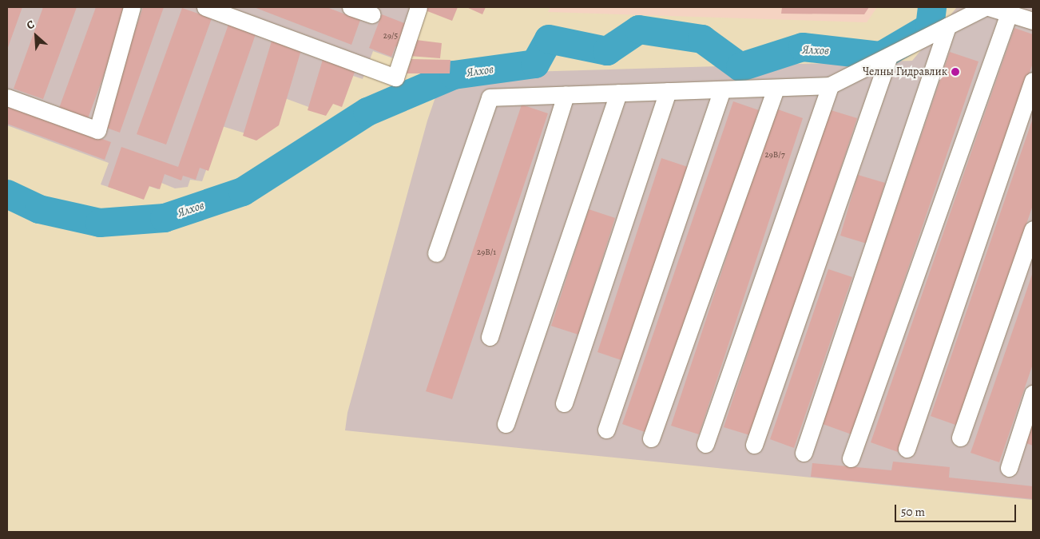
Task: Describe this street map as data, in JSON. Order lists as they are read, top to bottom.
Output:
{
  "water": ["Ялхов"],
  "places": ["Челны Гидравлик"],
  "house_numbers": ["29/5", "29В/7", "29В/1"],
  "scale_bar": "50 m",
  "north": "top left"
}
